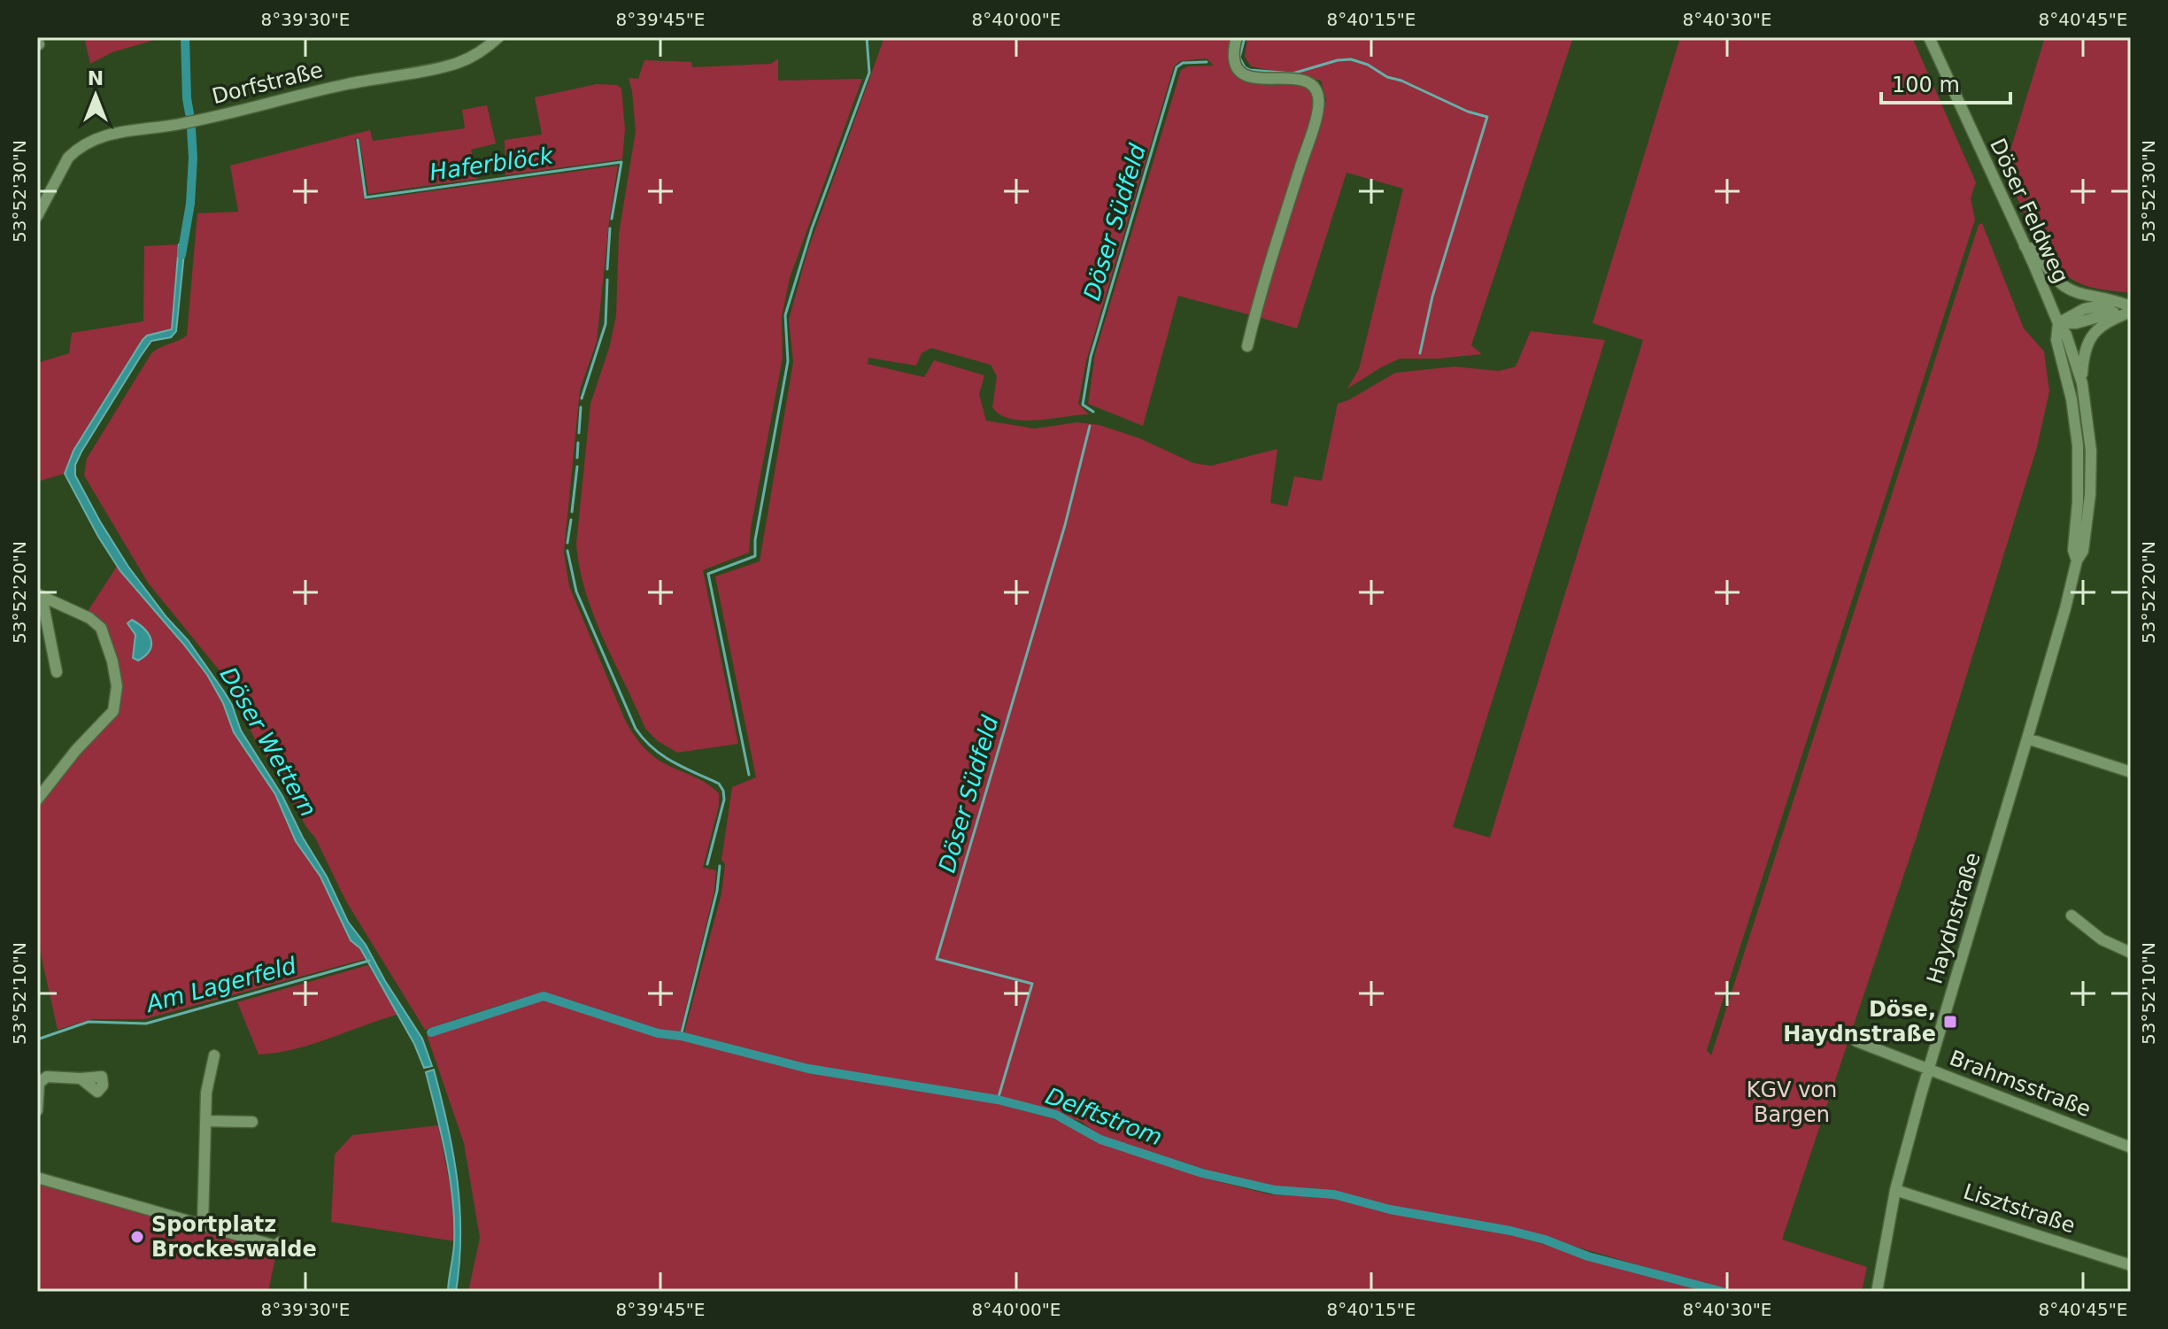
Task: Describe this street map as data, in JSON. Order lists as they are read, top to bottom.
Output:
{
  "streets": {
    "street": [
      "Dorfstraße",
      "Döser Feldweg",
      "Haydnstraße",
      "Brahmsstraße",
      "Lisztstraße"
    ]
  },
  "crossings": [
    ["Döser Feldweg", "Haydnstraße"],
    ["Haydnstraße", "Brahmsstraße"],
    ["Haydnstraße", "Lisztstraße"]
  ],
  "water": [
    "Haferblöck",
    "Döser Südfeld",
    "Döser Wettern",
    "Am Lagerfeld",
    "Delftstrom"
  ],
  "parks": ["KGV von Bargen"],
  "places": {
    "transit": ["Döse, Haydnstraße"],
    "other": ["Sportplatz Brockeswalde"]
  },
  "scale_bar": "100 m",
  "north": "top",
  "coordinates": [
    "8°39'30\"E",
    "8°39'45\"E",
    "8°40'00\"E",
    "8°40'15\"E",
    "8°40'30\"E",
    "8°40'45\"E",
    "53°52'30\"N",
    "53°52'20\"N",
    "53°52'10\"N"
  ]
}
